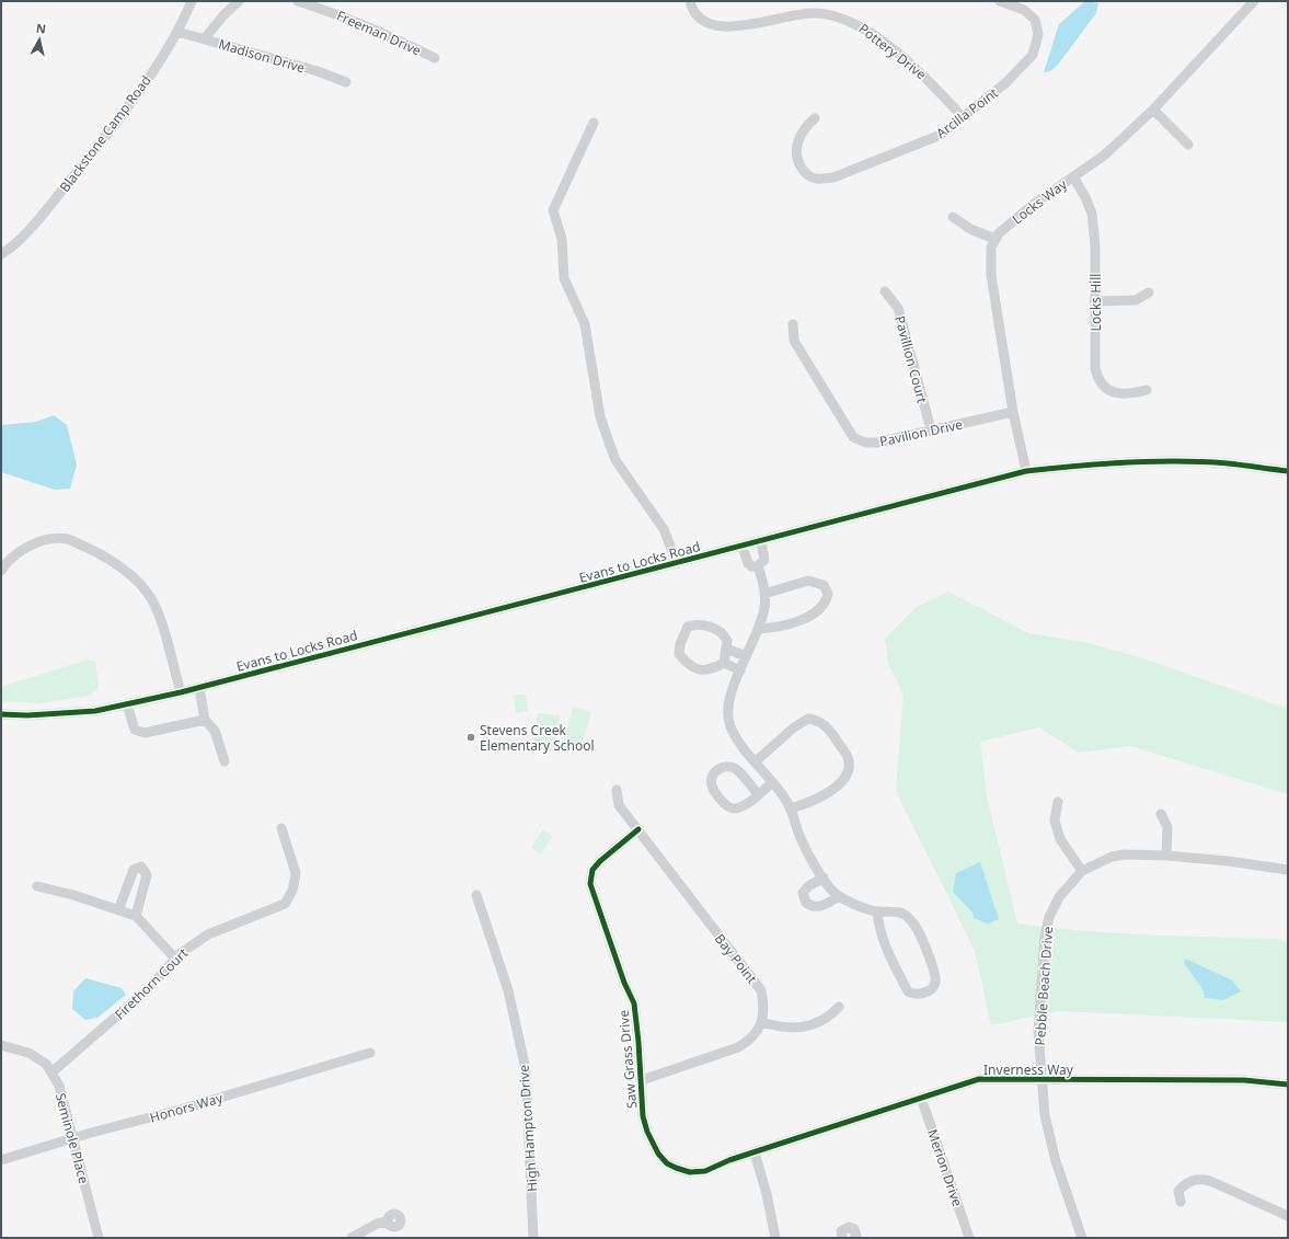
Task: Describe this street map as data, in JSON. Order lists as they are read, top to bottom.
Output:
{
  "streets": {
    "street": [
      "Freeman Drive",
      "Pottery Drive",
      "Madison Drive",
      "Arcilla Point",
      "Blackstone Camp Road",
      "Locks Way",
      "Locks Hill",
      "Pavillion Court",
      "Pavilion Drive",
      "Evans to Locks Road",
      "Bay Point",
      "Firethorn Court",
      "Pebble Beach Drive",
      "Saw Grass Drive",
      "Inverness Way",
      "Honors Way",
      "High Hampton Drive",
      "Seminole Place",
      "Merion Drive"
    ]
  },
  "crossings": [
    ["Pottery Drive", "Arcilla Point"],
    ["Madison Drive", "Blackstone Camp Road"],
    ["Locks Way", "Locks Hill"],
    ["Pavillion Court", "Pavilion Drive"],
    ["Bay Point", "Saw Grass Drive"],
    ["Firethorn Court", "Seminole Place"],
    ["Pebble Beach Drive", "Inverness Way"],
    ["Saw Grass Drive", "Inverness Way"],
    ["Inverness Way", "Merion Drive"],
    ["Honors Way", "Seminole Place"]
  ],
  "places": ["Stevens Creek Elementary School"],
  "north": "top"
}
